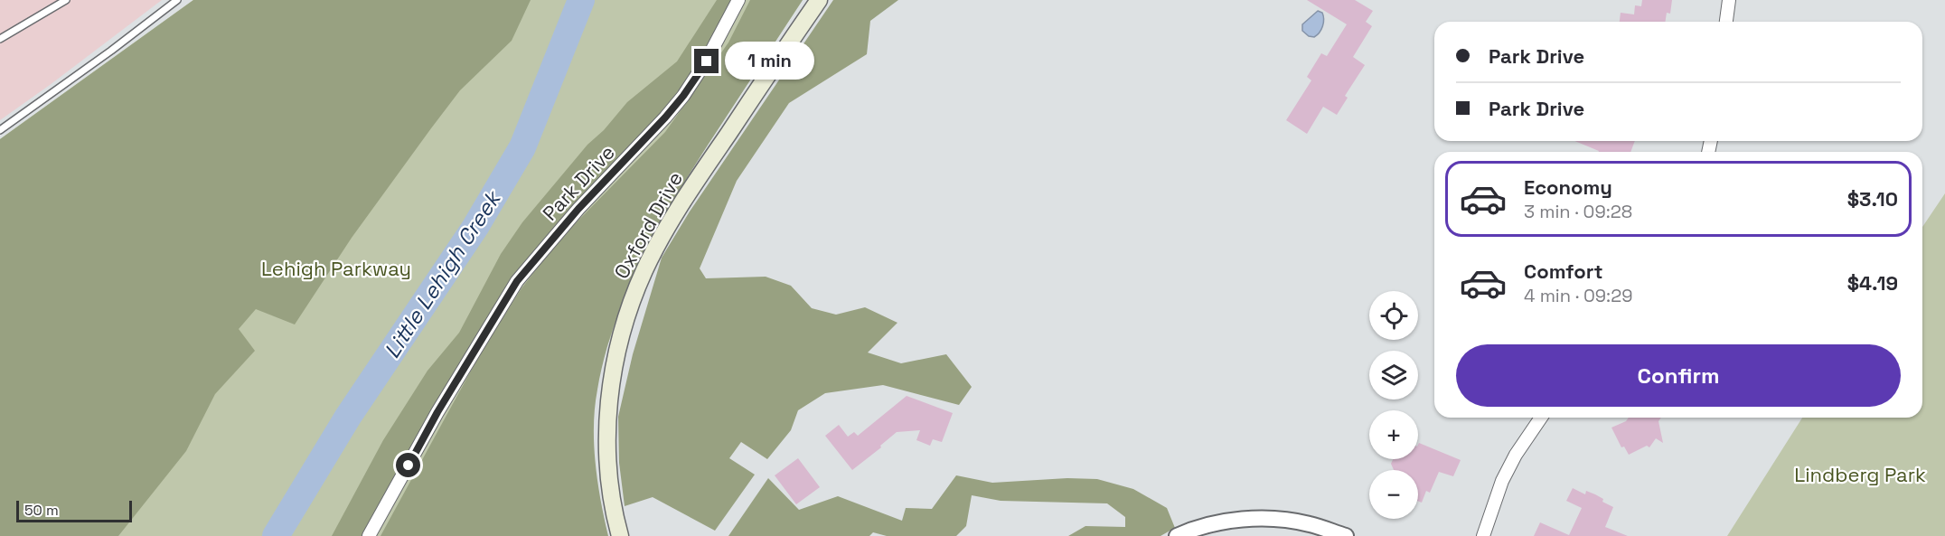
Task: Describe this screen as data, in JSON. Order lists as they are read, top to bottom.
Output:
{
  "streets": {
    "main road": ["Oxford Drive"],
    "street": ["Park Drive"]
  },
  "water": ["Little Lehigh Creek"],
  "parks": ["Lehigh Parkway", "Lindberg Park"],
  "scale_bar": "50 m",
  "page": {
    "banner": ["Park Drive", "Park Drive"],
    "bubble": "1 min",
    "list": [
      {
        "name": "Economy",
        "note": "3 min · 09:28",
        "value": "$3.10"
      },
      {
        "name": "Comfort",
        "note": "4 min · 09:29",
        "value": "$4.19"
      }
    ],
    "map_buttons": ["+", "−"],
    "buttons": "Confirm",
    "scale": "50 m"
  }
}
